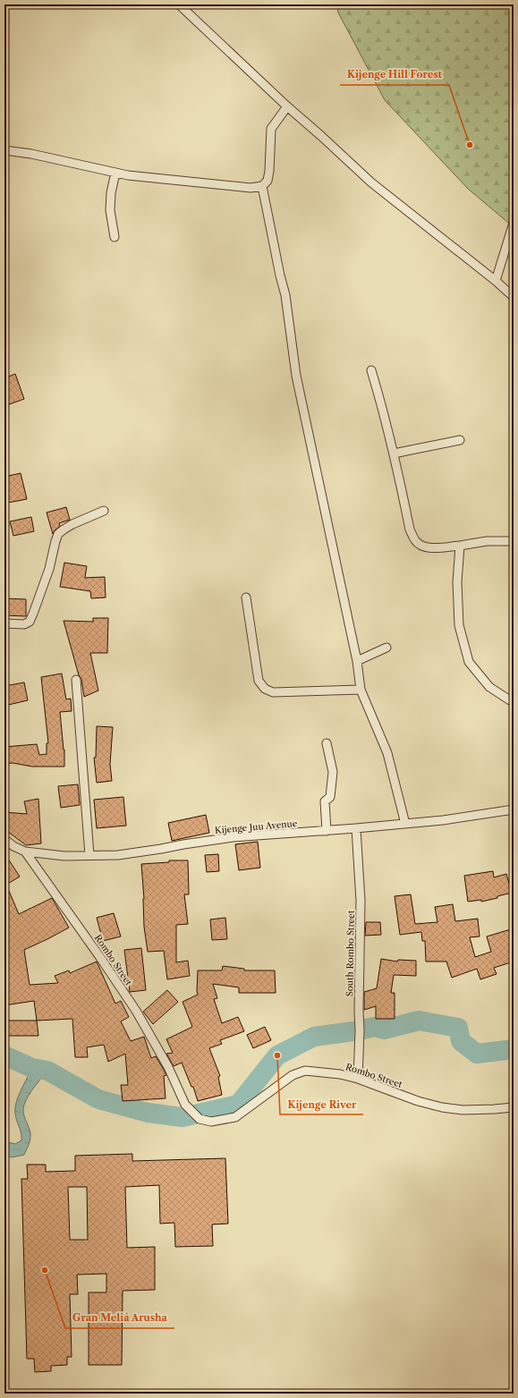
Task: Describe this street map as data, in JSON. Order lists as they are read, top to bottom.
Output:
{
  "streets": {
    "street": ["Kijenge Juu Avenue", "South Rombo Street", "Rombo Street"]
  },
  "crossings": [
    ["Kijenge Juu Avenue", "South Rombo Street"],
    ["Kijenge Juu Avenue", "Rombo Street"],
    ["South Rombo Street", "Rombo Street"]
  ],
  "places": ["Kijenge Hill Forest", "Kijenge River", "Gran Meliá Arusha"]
}
